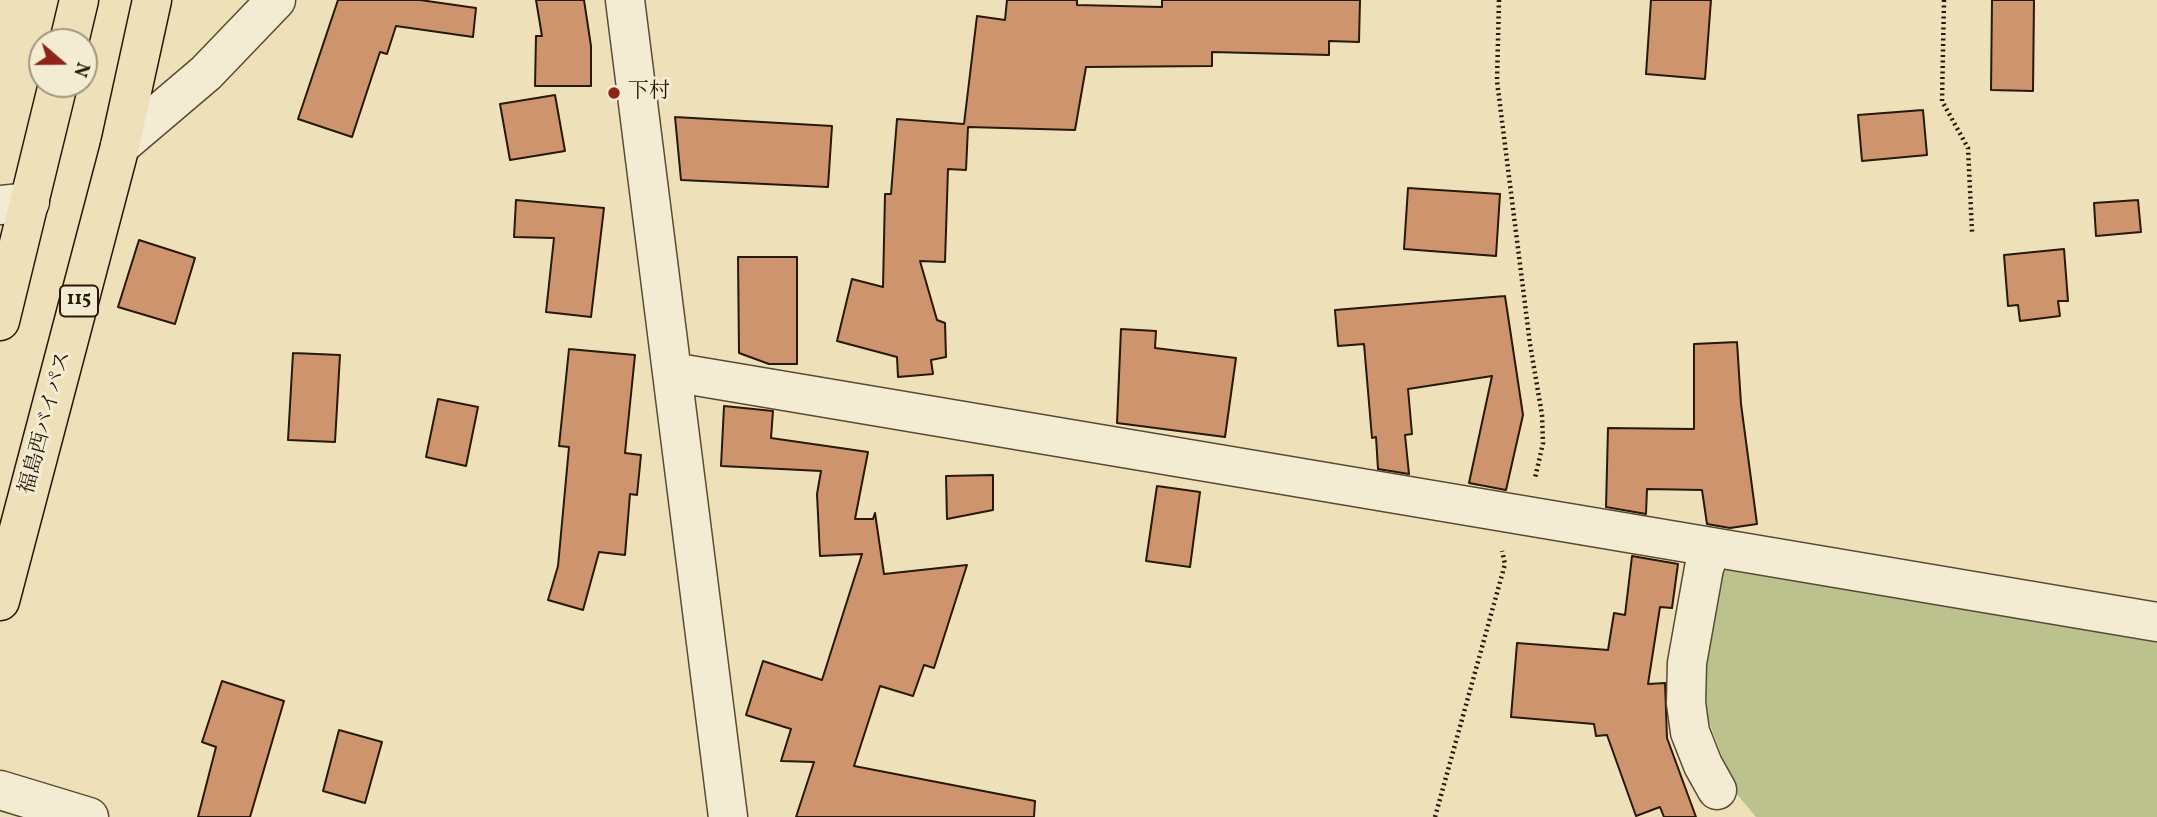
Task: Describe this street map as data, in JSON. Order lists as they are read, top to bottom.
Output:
{
  "streets": {
    "highway": ["115", "福島西バイパス"]
  },
  "places": ["下村"],
  "north": "right"
}
